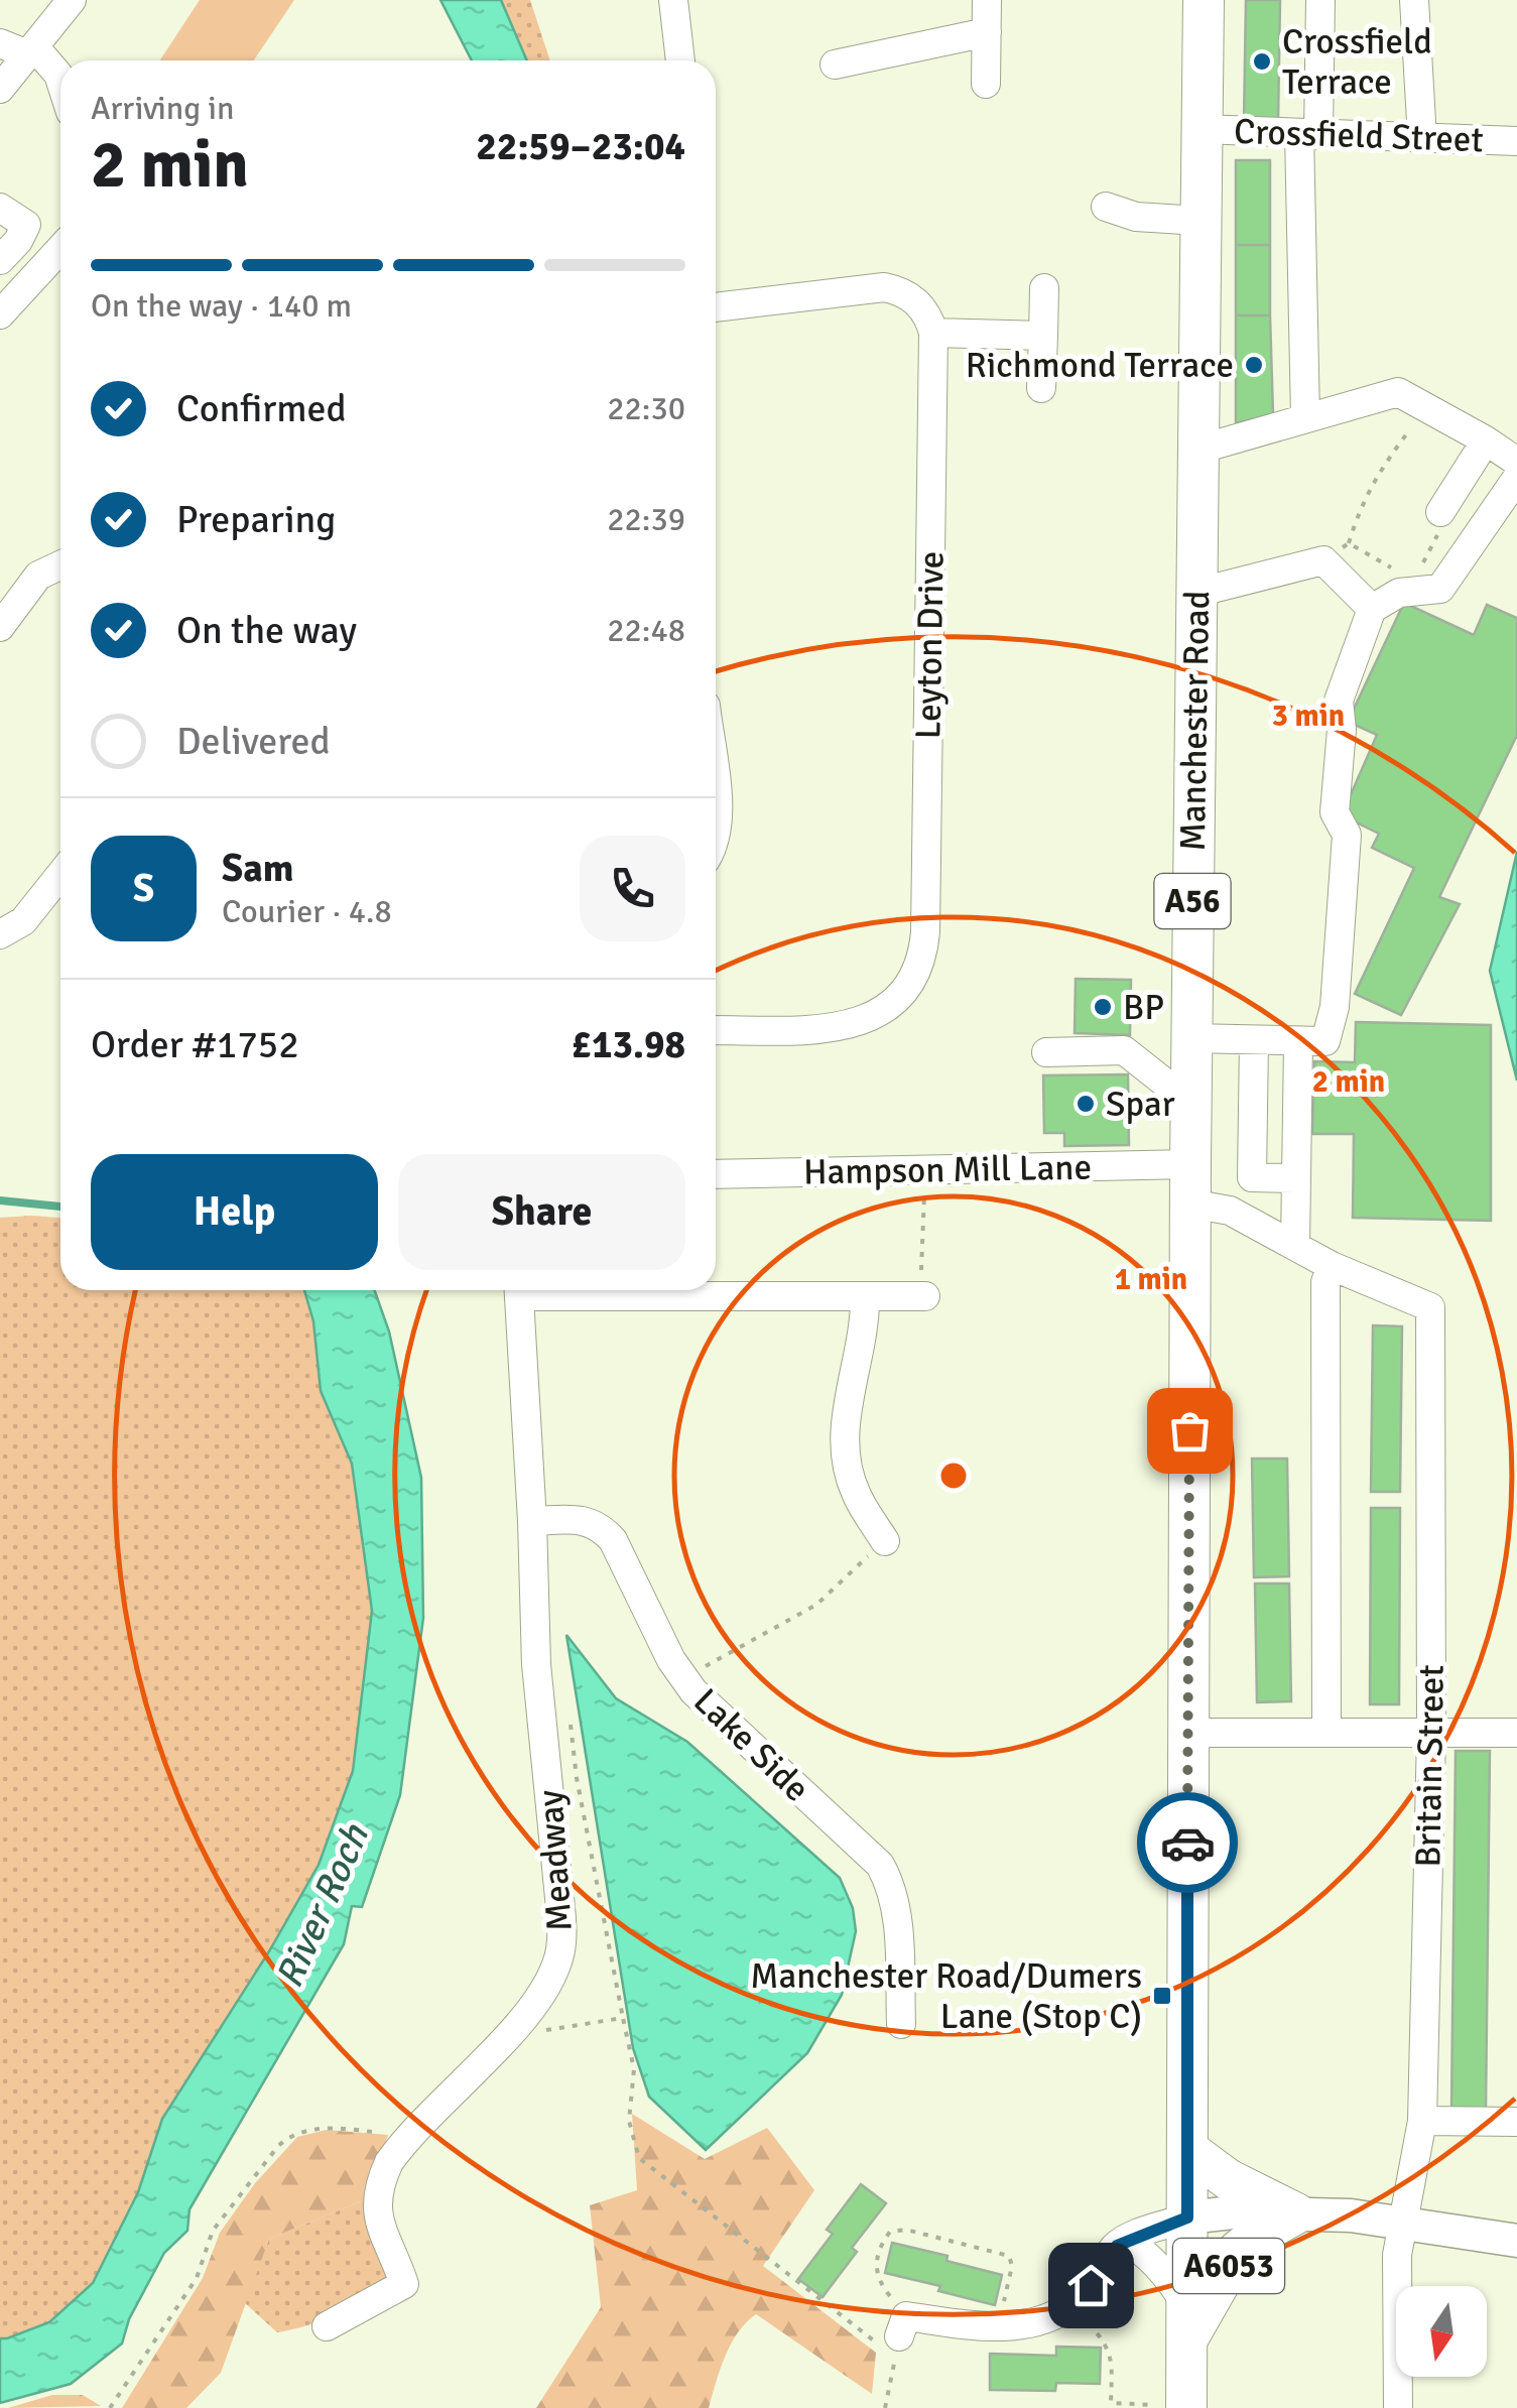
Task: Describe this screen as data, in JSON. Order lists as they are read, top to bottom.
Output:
{
  "streets": {
    "highway": ["Manchester Road", "A56", "A6053"],
    "street": [
      "Crossfield Street",
      "Leyton Drive",
      "Hampson Mill Lane",
      "Lake Side",
      "Britain Street",
      "Meadway"
    ]
  },
  "crossings": [
    ["Crossfield Street", "Manchester Road"],
    ["Manchester Road", "Hampson Mill Lane"],
    ["Manchester Road", "A6053"],
    ["Hampson Mill Lane", "Britain Street"],
    ["Lake Side", "Meadway"],
    ["Britain Street", "A6053"]
  ],
  "water": ["River Roch"],
  "places": {
    "other": [
      "Crossfield Terrace",
      "Richmond Terrace",
      "BP",
      "Spar"
    ],
    "transit": ["Manchester Road/Dumers Lane (Stop C)"]
  },
  "north": "bottom",
  "page": {
    "heading": ["2 min", "Arriving in", "22:59–23:04"],
    "panel": [
      "Sam",
      "Courier · 4.8",
      "Order #1752",
      "£13.98"
    ],
    "bar": "On the way · 140 m",
    "list": [
      ["Confirmed", "22:30"],
      ["Preparing", "22:39"],
      ["On the way", "22:48"],
      "Delivered"
    ],
    "round": "S",
    "buttons": ["Help", "Share"]
  },
  "rings": ["3 min", "2 min", "1 min"]
}
